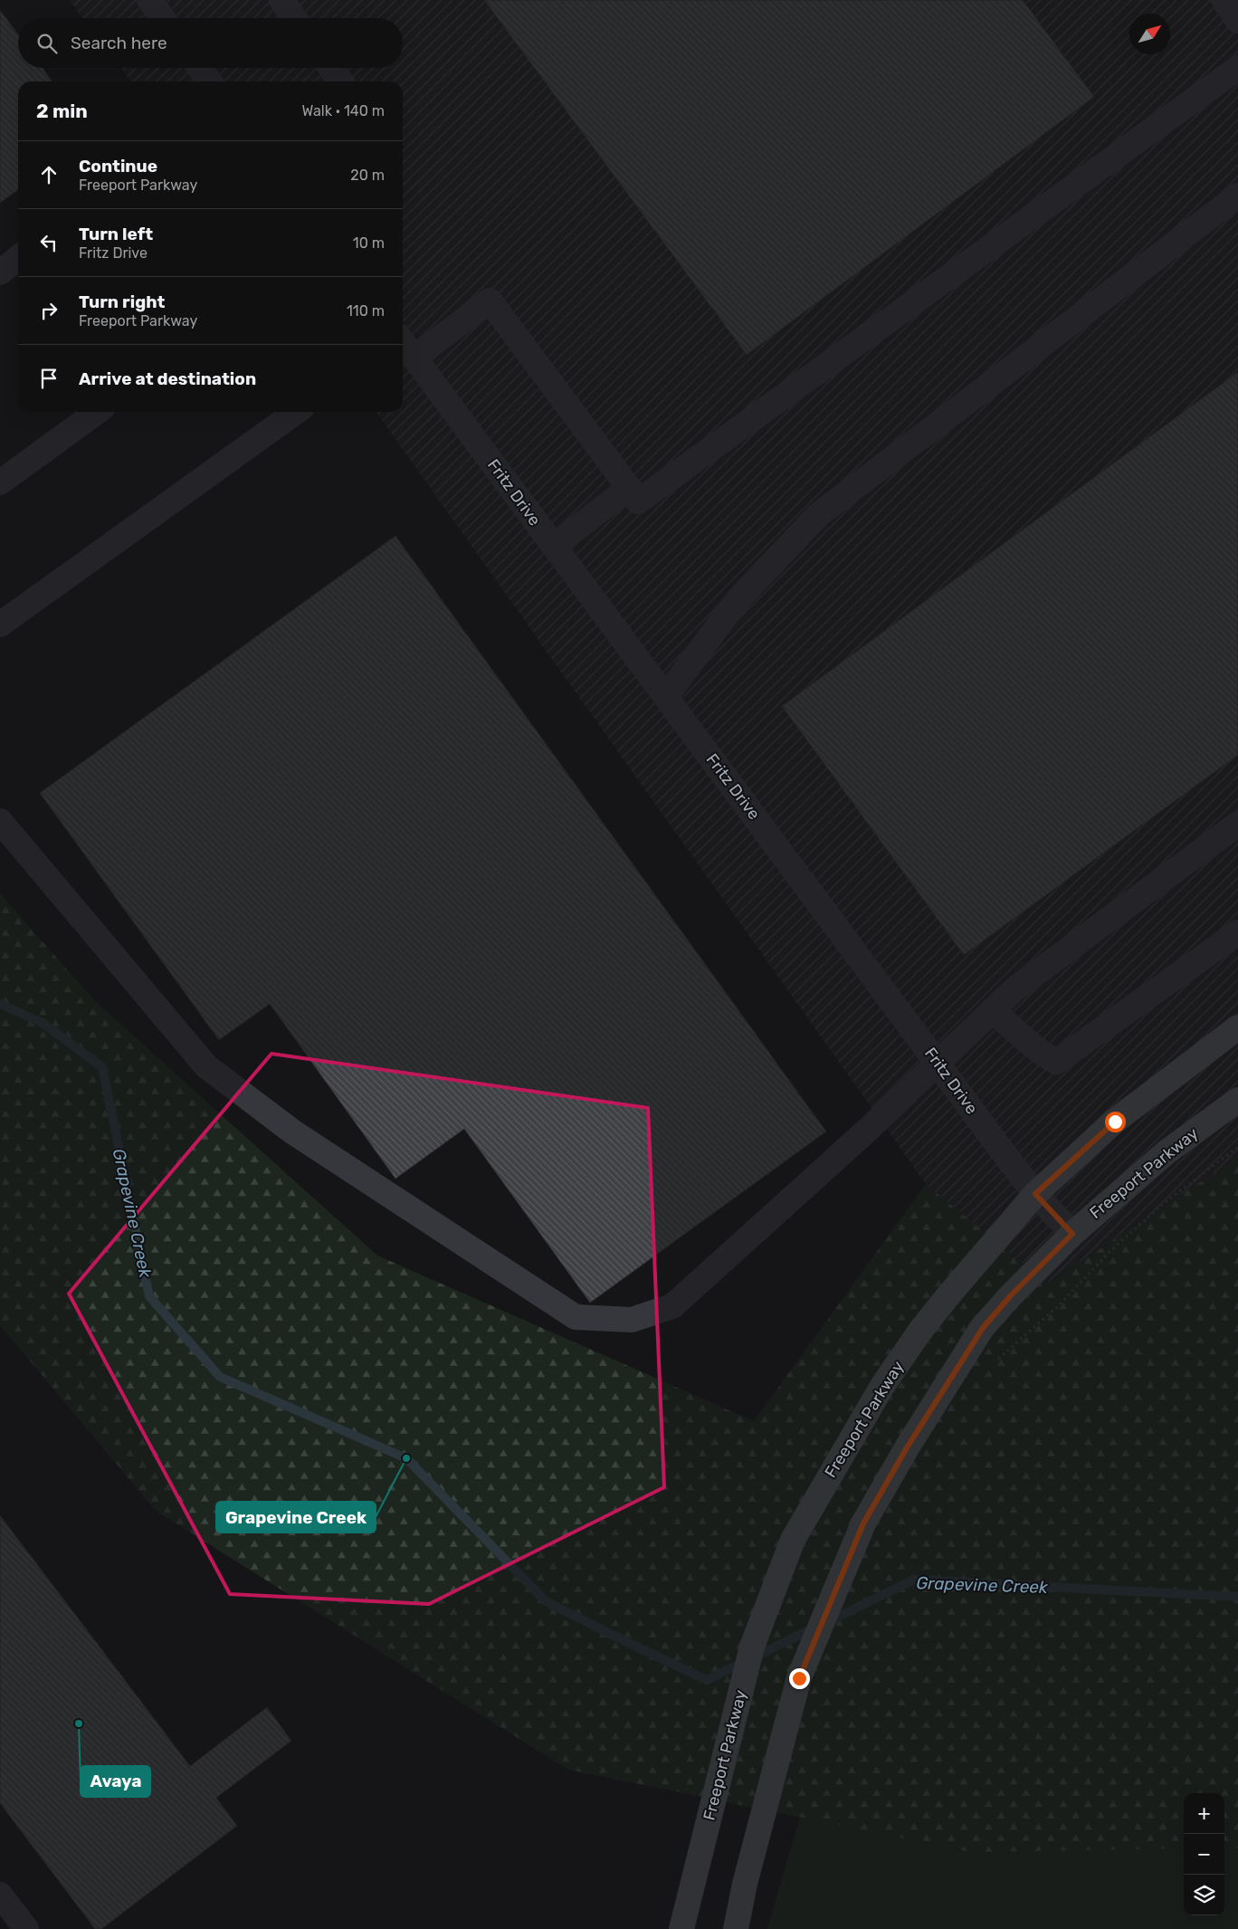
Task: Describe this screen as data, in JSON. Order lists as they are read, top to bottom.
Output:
{
  "streets": {
    "main road": ["Freeport Parkway"],
    "street": ["Fritz Drive"]
  },
  "crossings": [
    ["Fritz Drive", "Freeport Parkway"]
  ],
  "water": ["Grapevine Creek"],
  "places": ["Grapevine Creek", "Avaya"],
  "north": "top right",
  "page": {
    "search": "Search here",
    "heading": ["2 min", "Walk · 140 m"],
    "list": [
      ["Continue", "Freeport Parkway", "20 m"],
      ["Turn left", "Fritz Drive", "10 m"],
      ["Turn right", "Freeport Parkway", "110 m"],
      "Arrive at destination"
    ],
    "map_buttons": ["+", "−"]
  }
}
